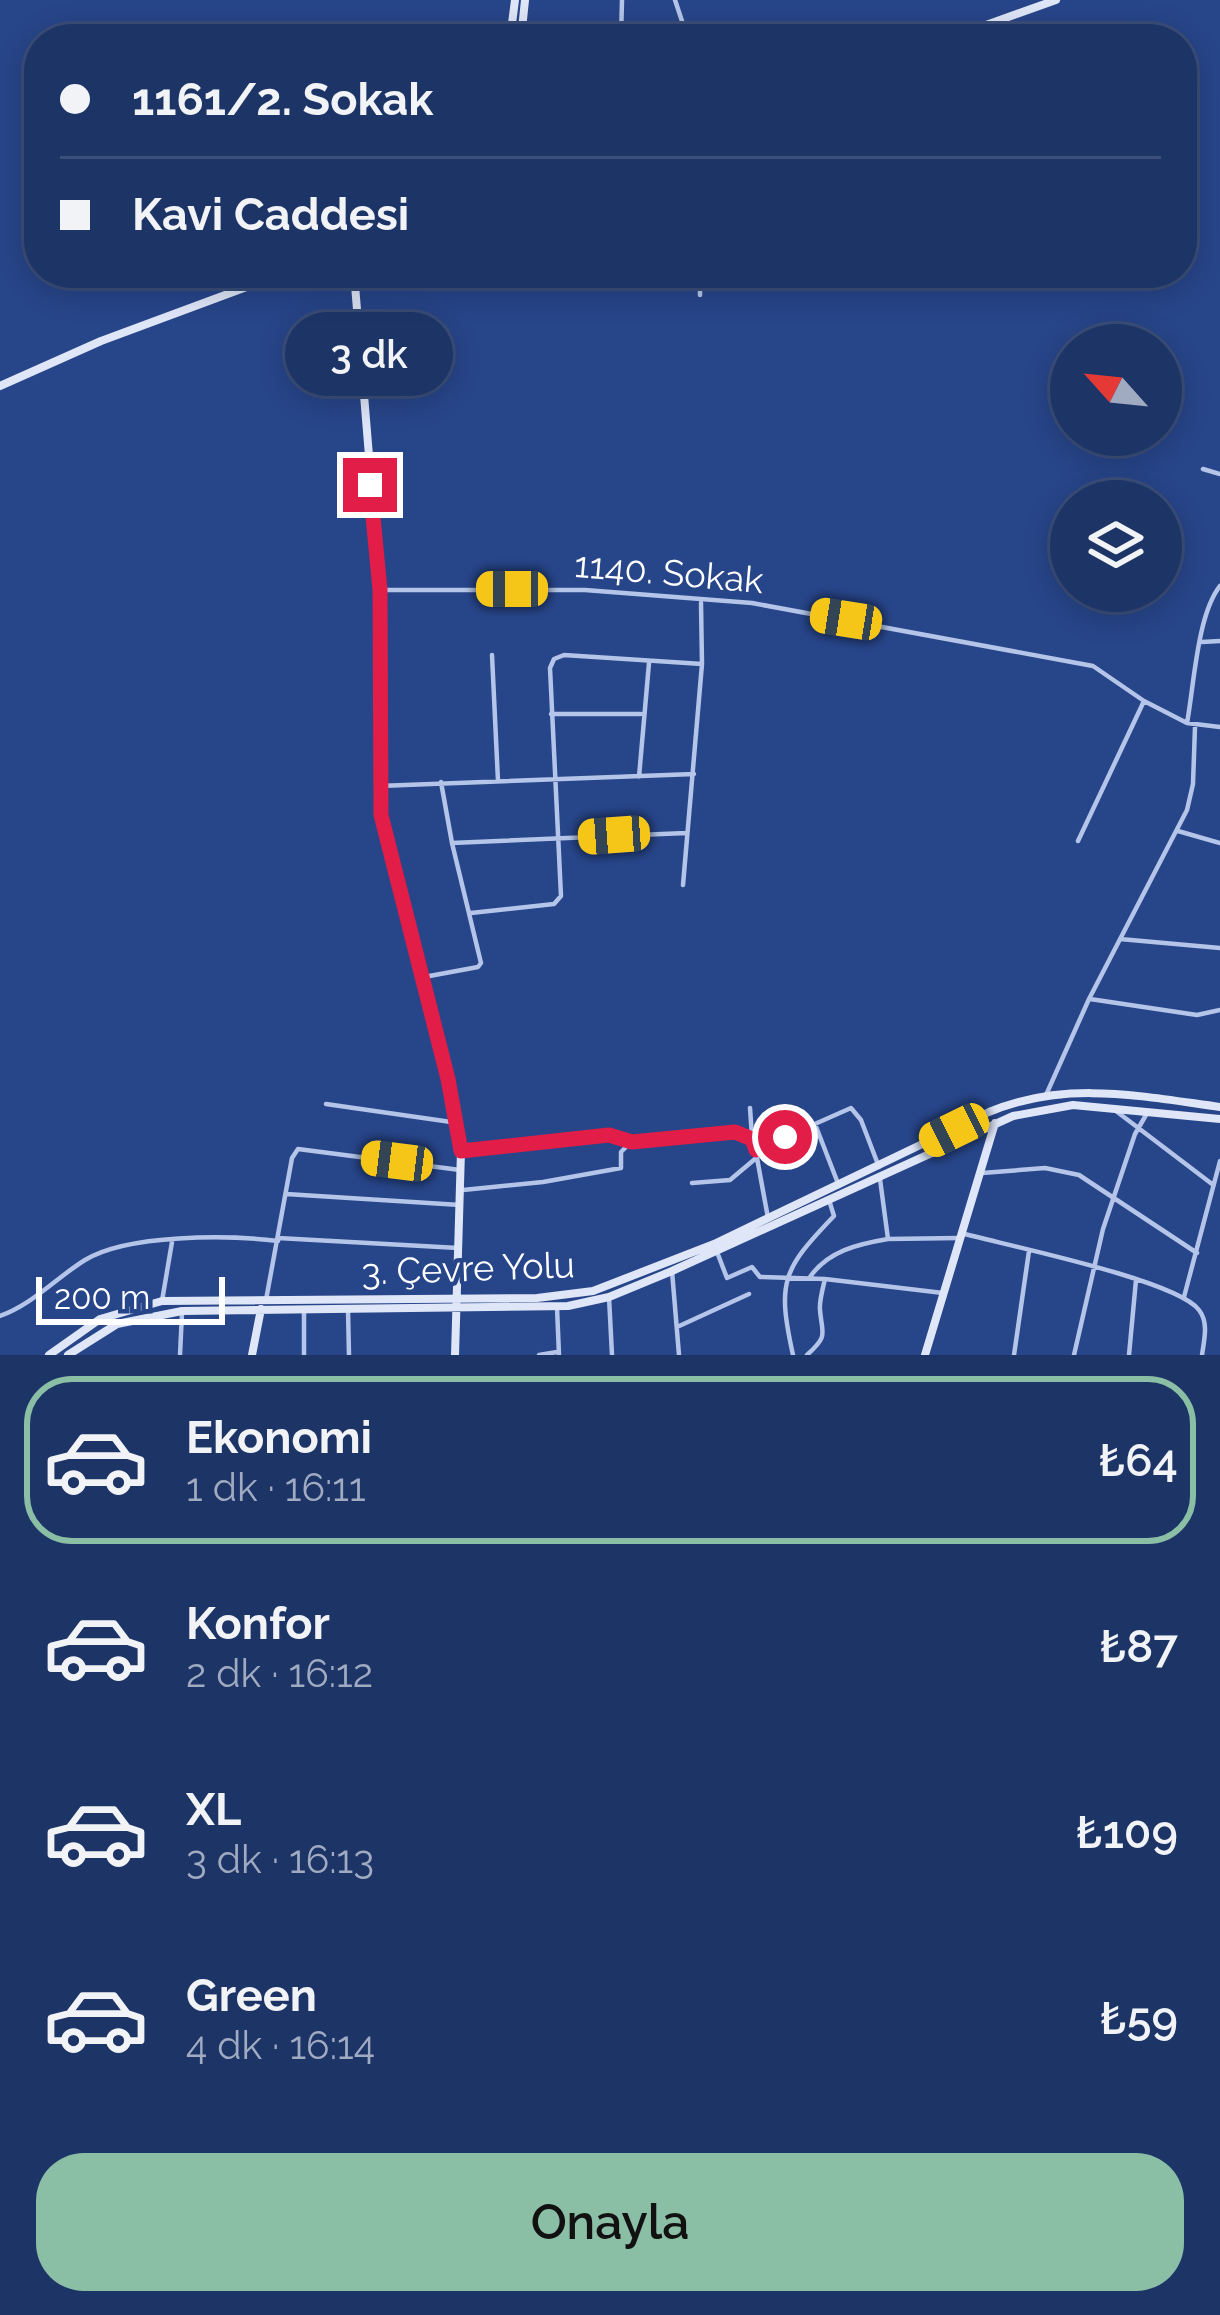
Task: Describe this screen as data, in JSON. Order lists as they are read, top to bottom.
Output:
{
  "streets": {
    "main road": ["3. Çevre Yolu"],
    "street": ["1140. Sokak"]
  },
  "scale_bar": "200 m",
  "north": "top left",
  "page": {
    "banner": ["1161/2. Sokak", "Kavi Caddesi"],
    "bubble": "3 dk",
    "scale": "200 m",
    "list": [
      {
        "name": "Ekonomi",
        "note": "1 dk · 16:11",
        "value": "₺64"
      },
      {
        "name": "Konfor",
        "note": "2 dk · 16:12",
        "value": "₺87"
      },
      {
        "name": "XL",
        "note": "3 dk · 16:13",
        "value": "₺109"
      },
      {
        "name": "Green",
        "note": "4 dk · 16:14",
        "value": "₺59"
      }
    ],
    "buttons": "Onayla"
  }
}
